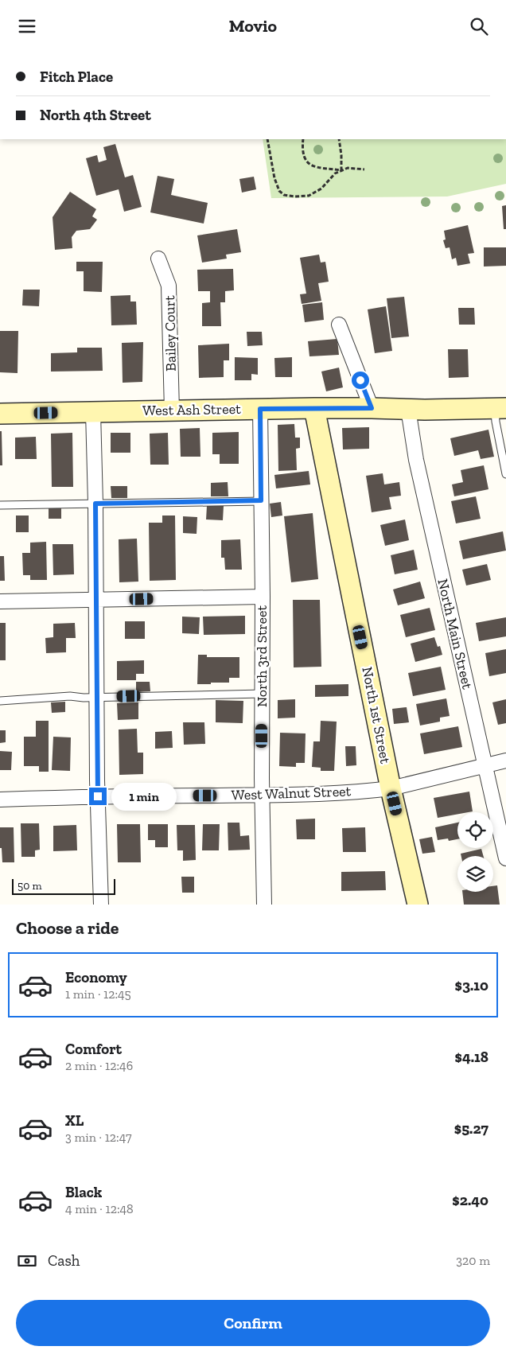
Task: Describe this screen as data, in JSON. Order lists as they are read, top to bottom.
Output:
{
  "streets": {
    "street": [
      "Bailey Court",
      "West Ash Street",
      "North Main Street",
      "North 3rd Street",
      "North 1st Street",
      "West Walnut Street"
    ]
  },
  "crossings": [
    ["Bailey Court", "West Ash Street"],
    ["West Ash Street", "North Main Street"],
    ["West Ash Street", "North 3rd Street"],
    ["West Ash Street", "North 1st Street"],
    ["North Main Street", "West Walnut Street"],
    ["North 3rd Street", "West Walnut Street"],
    ["North 1st Street", "West Walnut Street"]
  ],
  "scale_bar": "50 m",
  "page": {
    "header": "Movio",
    "banner": ["Fitch Place", "North 4th Street"],
    "bubble": "1 min",
    "scale": "50 m",
    "heading": "Choose a ride",
    "list": [
      {
        "name": "Economy",
        "note": "1 min · 12:45",
        "value": "$3.10"
      },
      {
        "name": "Comfort",
        "note": "2 min · 12:46",
        "value": "$4.18"
      },
      {
        "name": "XL",
        "note": "3 min · 12:47",
        "value": "$5.27"
      },
      {
        "name": "Black",
        "note": "4 min · 12:48",
        "value": "$2.40"
      }
    ],
    "pay": ["Cash", "320 m"],
    "buttons": "Confirm"
  }
}
